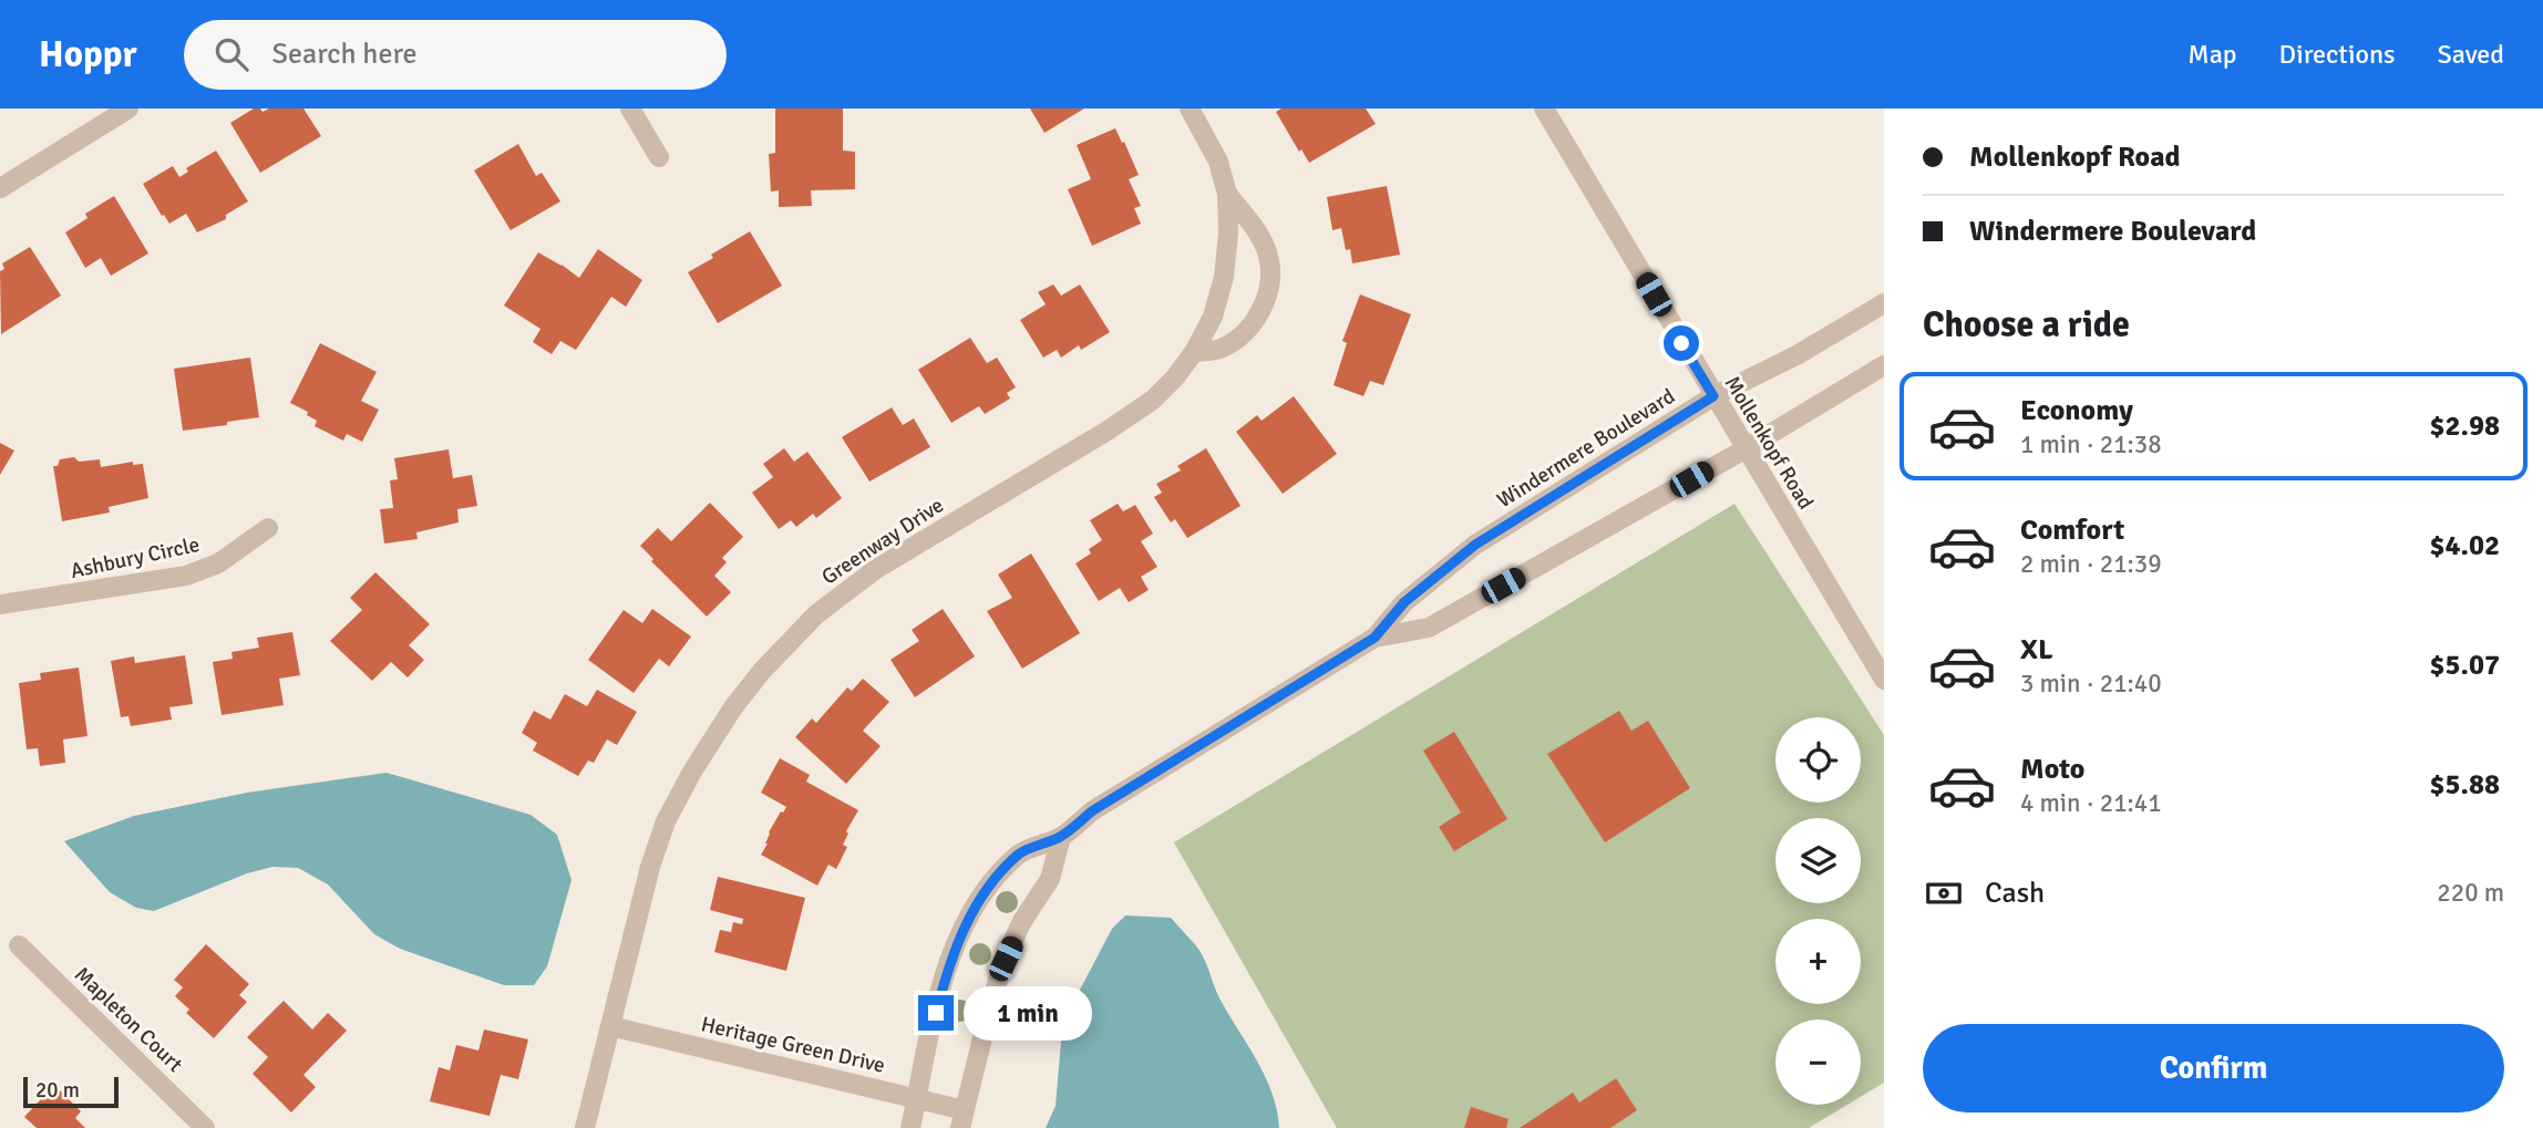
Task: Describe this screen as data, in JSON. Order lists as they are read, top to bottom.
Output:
{
  "streets": {
    "street": [
      "Mollenkopf Road",
      "Windermere Boulevard",
      "Greenway Drive",
      "Ashbury Circle",
      "Mapleton Court",
      "Heritage Green Drive"
    ]
  },
  "crossings": [
    ["Mollenkopf Road", "Windermere Boulevard"],
    ["Windermere Boulevard", "Heritage Green Drive"],
    ["Greenway Drive", "Heritage Green Drive"]
  ],
  "scale_bar": "20 m",
  "page": {
    "header": "Hoppr",
    "search": "Search here",
    "nav": ["Map", "Directions", "Saved"],
    "banner": ["Mollenkopf Road", "Windermere Boulevard"],
    "heading": "Choose a ride",
    "list": [
      {
        "name": "Economy",
        "note": "1 min · 21:38",
        "value": "$2.98"
      },
      {
        "name": "Comfort",
        "note": "2 min · 21:39",
        "value": "$4.02"
      },
      {
        "name": "XL",
        "note": "3 min · 21:40",
        "value": "$5.07"
      },
      {
        "name": "Moto",
        "note": "4 min · 21:41",
        "value": "$5.88"
      }
    ],
    "map_buttons": ["+", "−"],
    "pay": ["Cash", "220 m"],
    "bubble": "1 min",
    "buttons": "Confirm",
    "scale": "20 m"
  }
}
